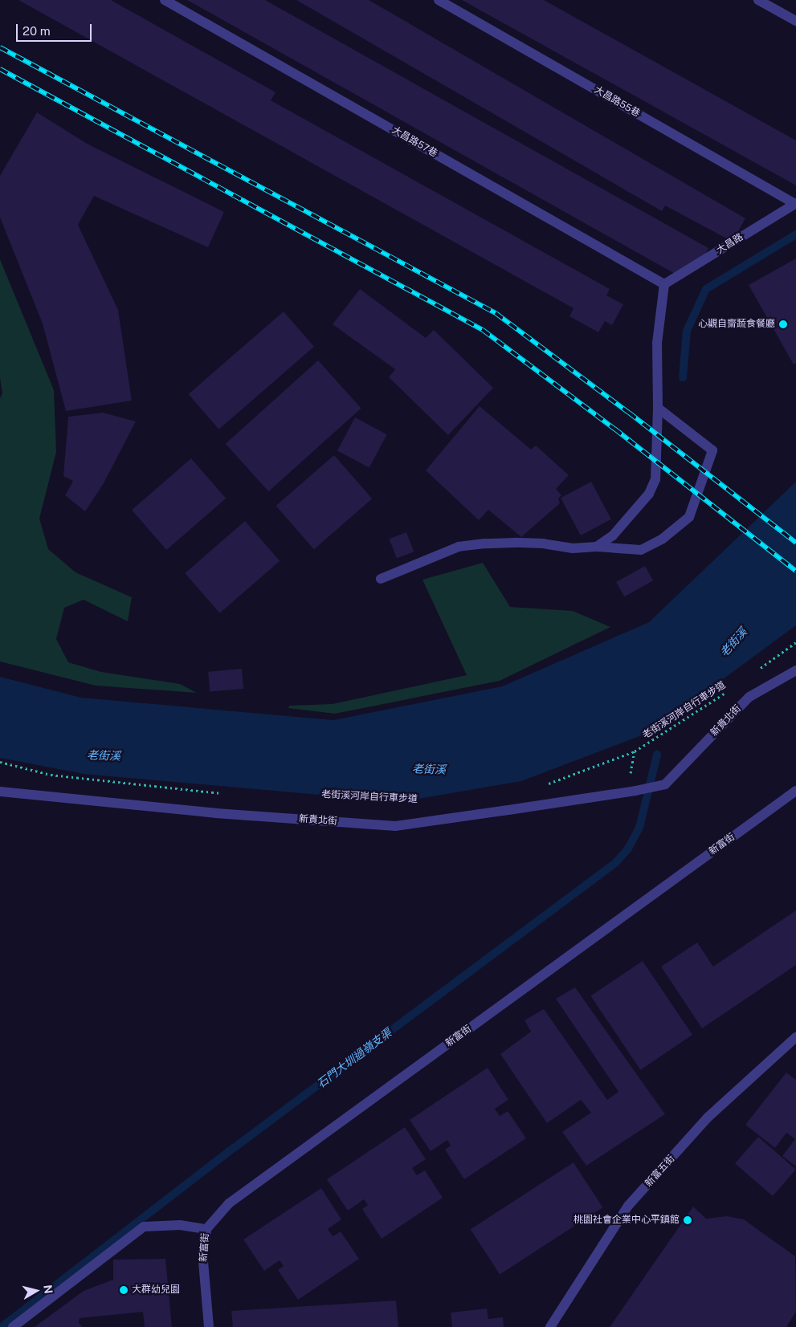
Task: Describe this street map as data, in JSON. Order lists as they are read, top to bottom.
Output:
{
  "streets": {
    "street": [
      "大昌路55巷",
      "大昌路57巷",
      "大昌路",
      "新貴北街",
      "新富街",
      "新富五街"
    ],
    "path": ["老街溪河岸自行車步道"]
  },
  "crossings": [
    ["大昌路55巷", "大昌路"],
    ["大昌路57巷", "大昌路"]
  ],
  "water": ["老街溪", "石門大圳過嶺支渠"],
  "places": ["心觀自齋蔬食餐廳", "桃園社會企業中心平鎮館", "大群幼兒園"],
  "scale_bar": "20 m",
  "north": "right"
}
